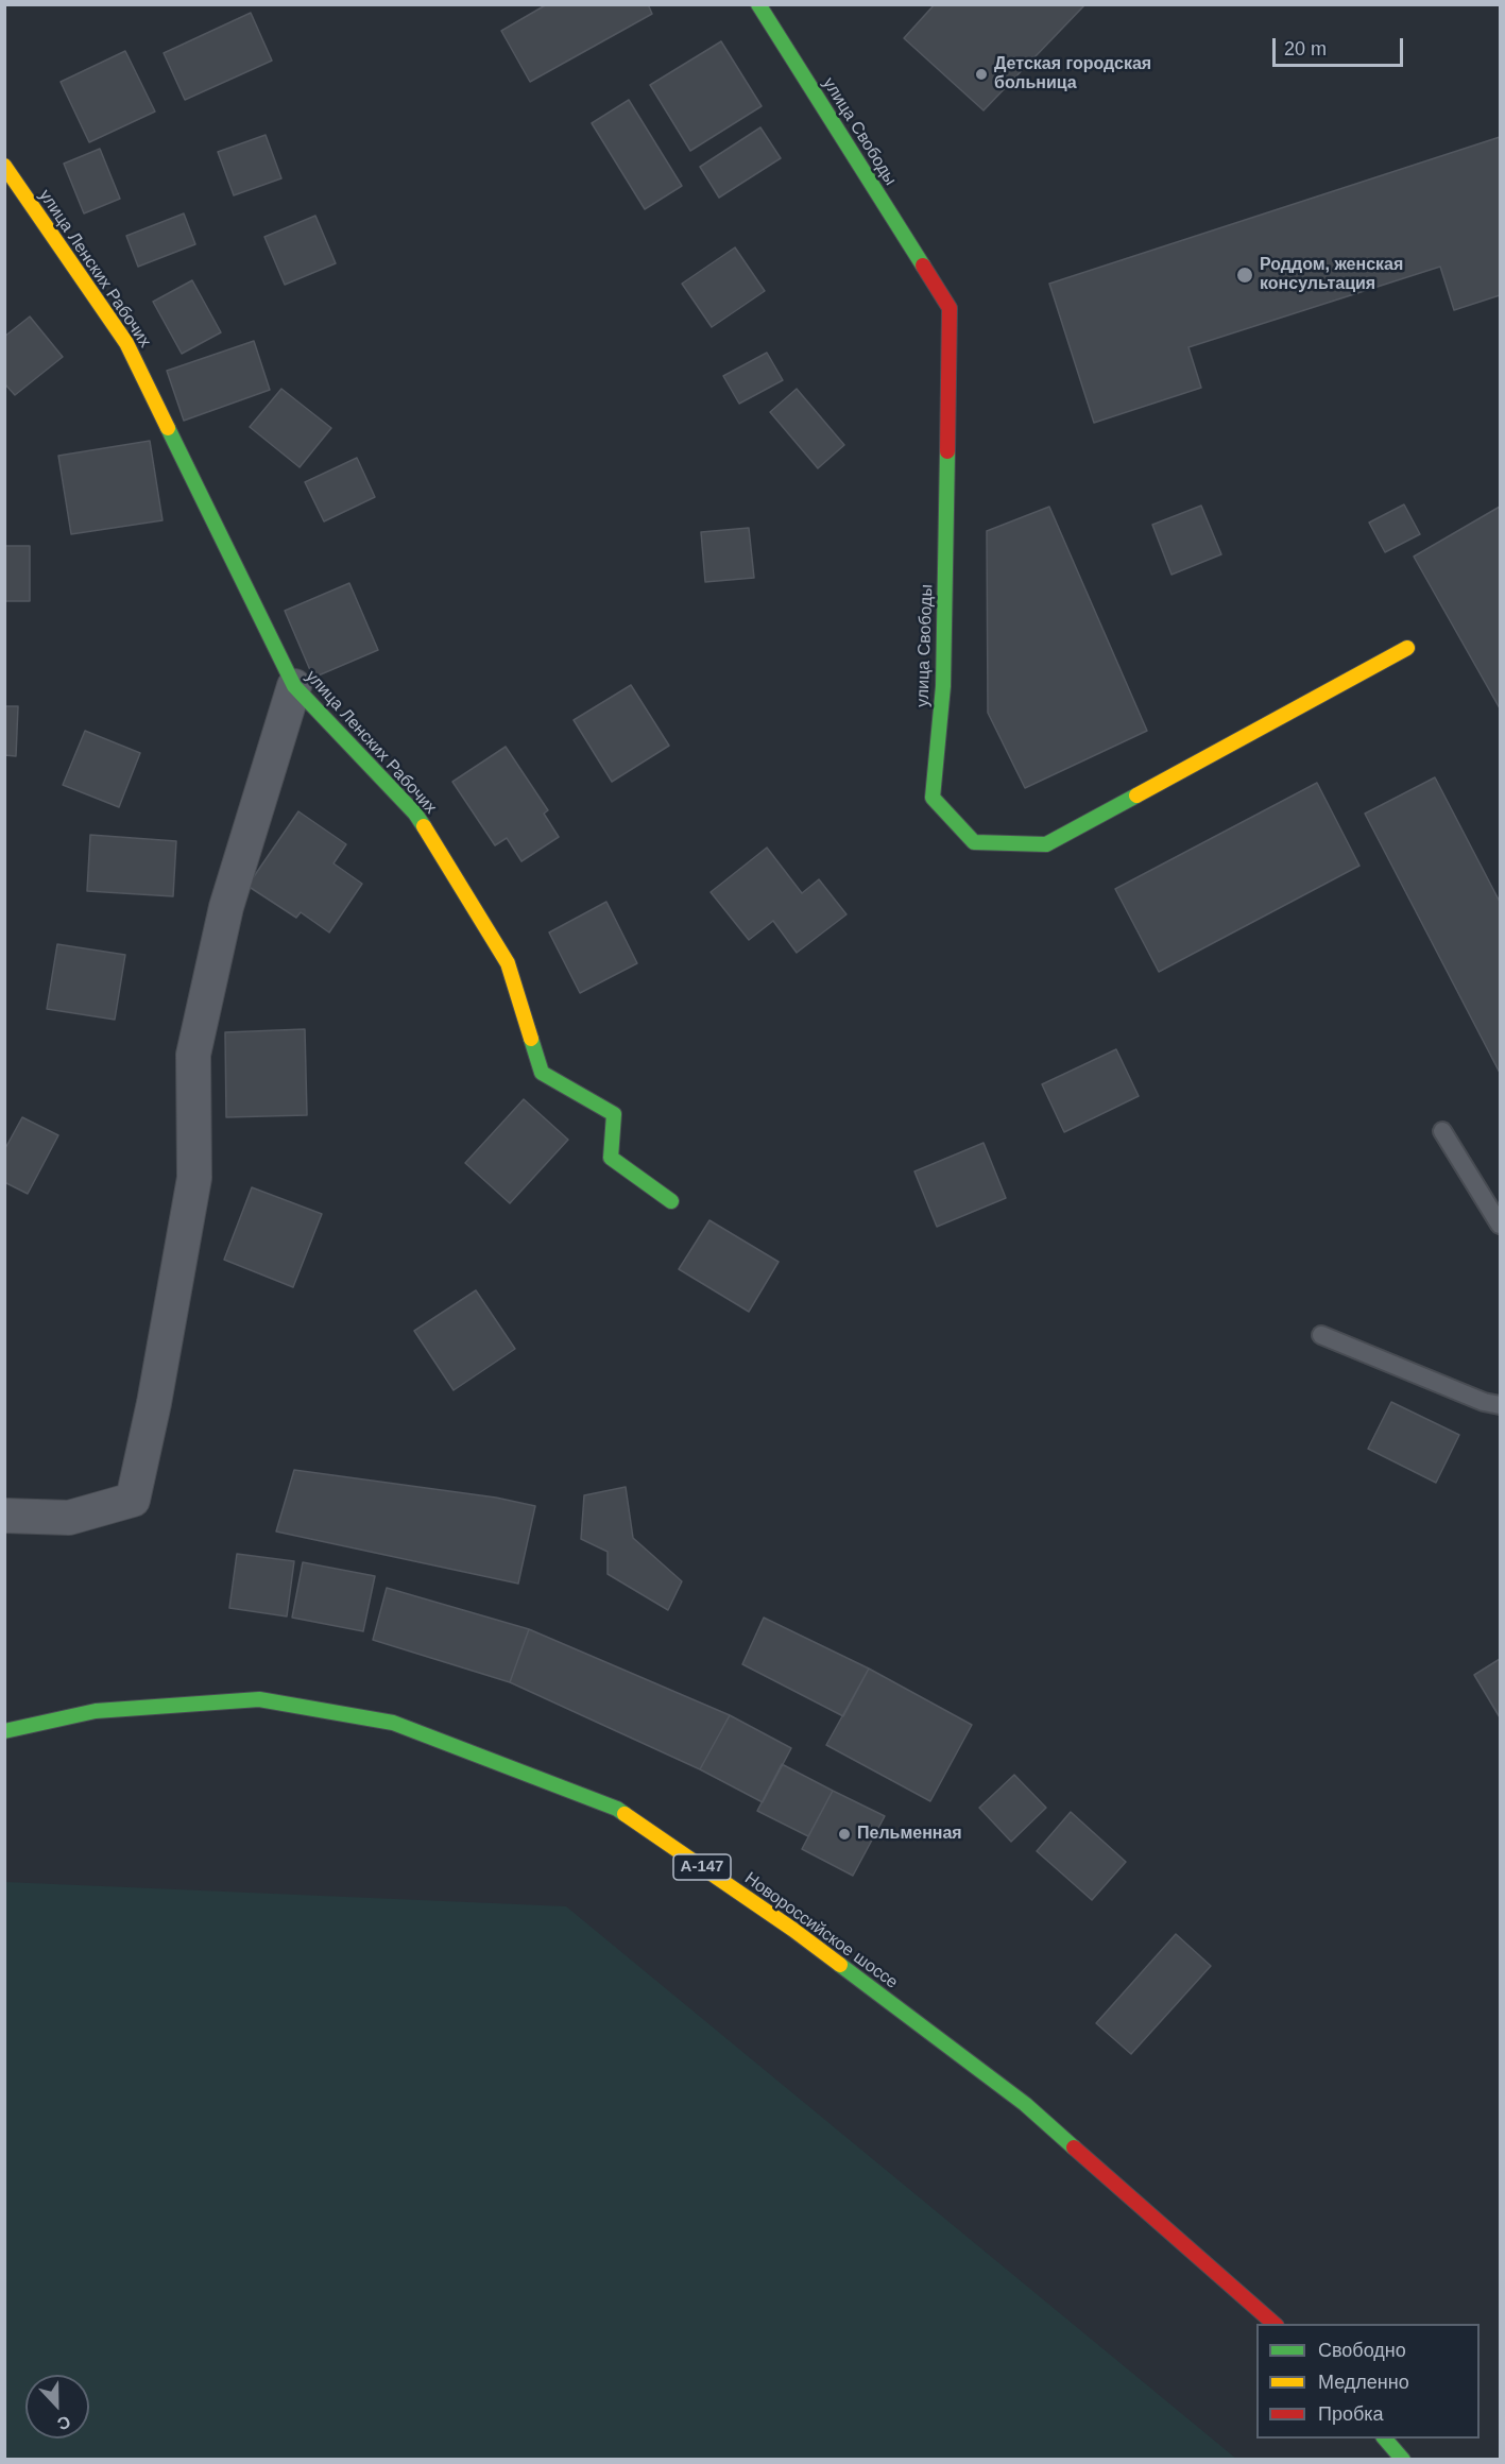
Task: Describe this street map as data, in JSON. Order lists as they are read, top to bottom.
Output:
{
  "streets": {
    "main road": [
      "улица Свободы",
      "улица Ленских Рабочих",
      "А-147",
      "Новороссийское шоссе"
    ]
  },
  "places": ["Детская городская больница", "Роддом, женская консультация", "Пельменная"],
  "legend": ["Свободно", "Медленно", "Пробка"],
  "scale_bar": "20 m",
  "north": "bottom"
}
